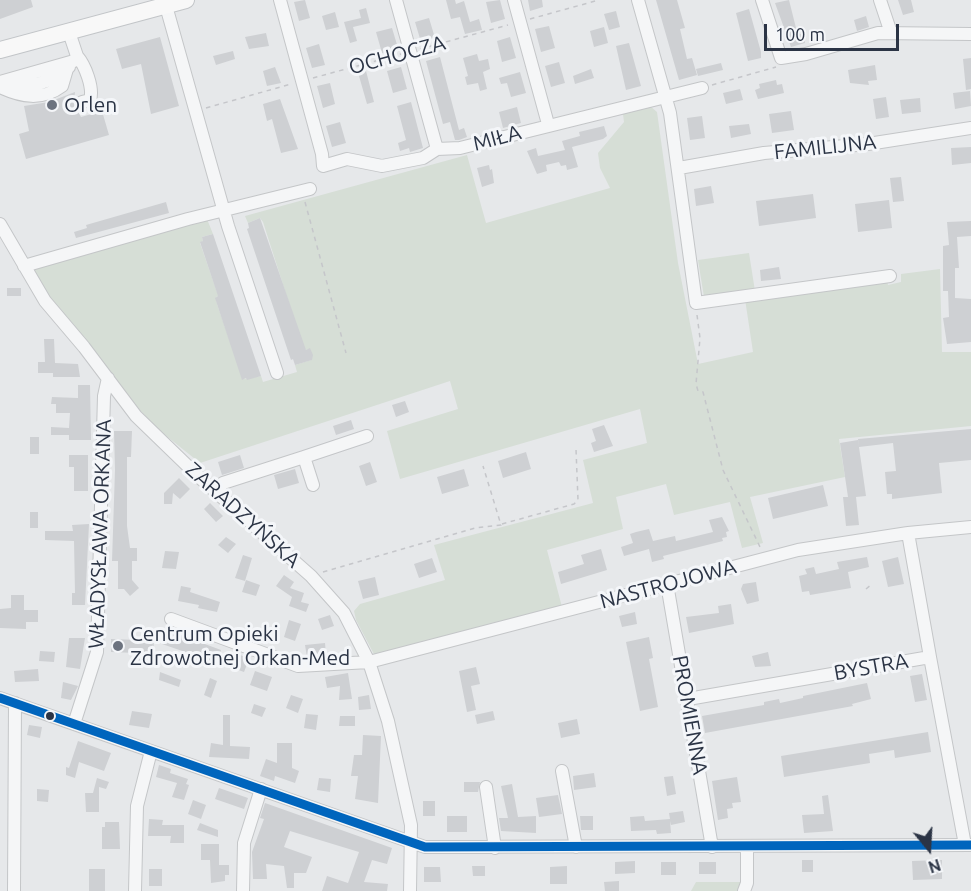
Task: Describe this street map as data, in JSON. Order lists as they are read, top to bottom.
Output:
{
  "streets": {
    "street": [
      "MIŁA",
      "FAMILIJNA",
      "ZARADZYŃSKA",
      "WŁADYSŁAWA ORKANA",
      "NASTROJOWA",
      "BYSTRA",
      "PROMIENNA"
    ],
    "path": ["OCHOCZA"]
  },
  "crossings": [
    ["OCHOCZA", "MIŁA"],
    ["ZARADZYŃSKA", "WŁADYSŁAWA ORKANA"],
    ["ZARADZYŃSKA", "NASTROJOWA"],
    ["NASTROJOWA", "BYSTRA"],
    ["NASTROJOWA", "PROMIENNA"],
    ["BYSTRA", "PROMIENNA"]
  ],
  "places": ["Orlen", "Centrum Opieki Zdrowotnej Orkan-Med"],
  "scale_bar": "100 m",
  "north": "bottom"
}
